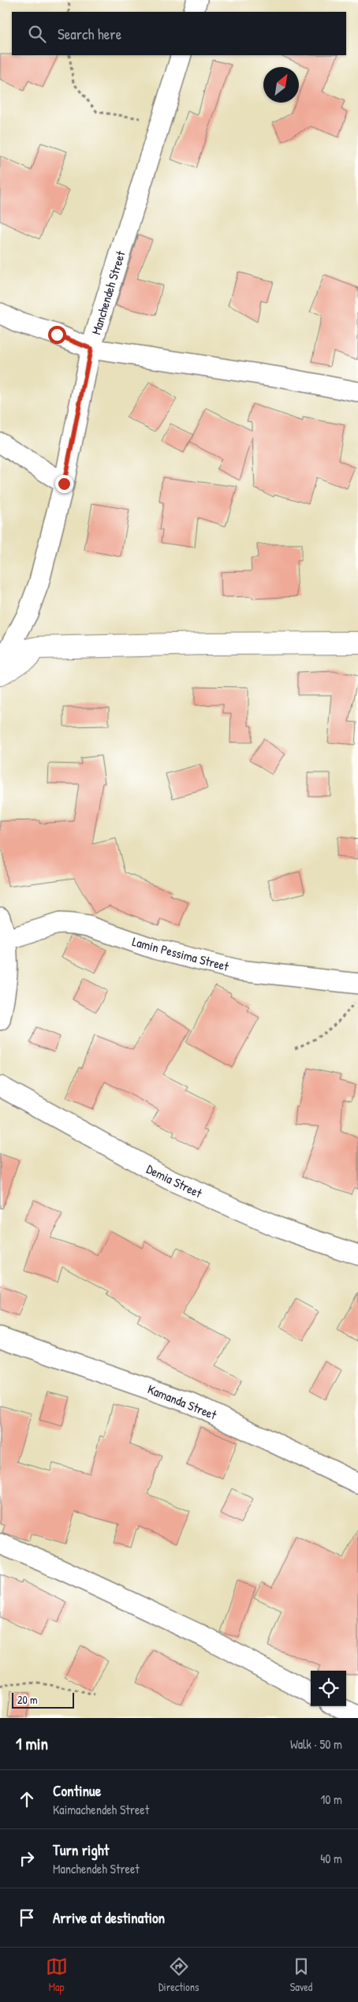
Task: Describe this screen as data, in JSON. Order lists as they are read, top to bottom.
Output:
{
  "streets": {
    "street": [
      "Manchendeh Street",
      "Lamin Pessima Street",
      "Demia Street",
      "Kamanda Street"
    ]
  },
  "scale_bar": "20 m",
  "north": "top right",
  "page": {
    "search": "Search here",
    "scale": "20 m",
    "heading": ["1 min", "Walk · 50 m"],
    "list": [
      ["Continue", "Kaimachendeh Street", "10 m"],
      ["Turn right", "Manchendeh Street", "40 m"],
      "Arrive at destination"
    ],
    "nav": ["Map", "Directions", "Saved"]
  }
}
